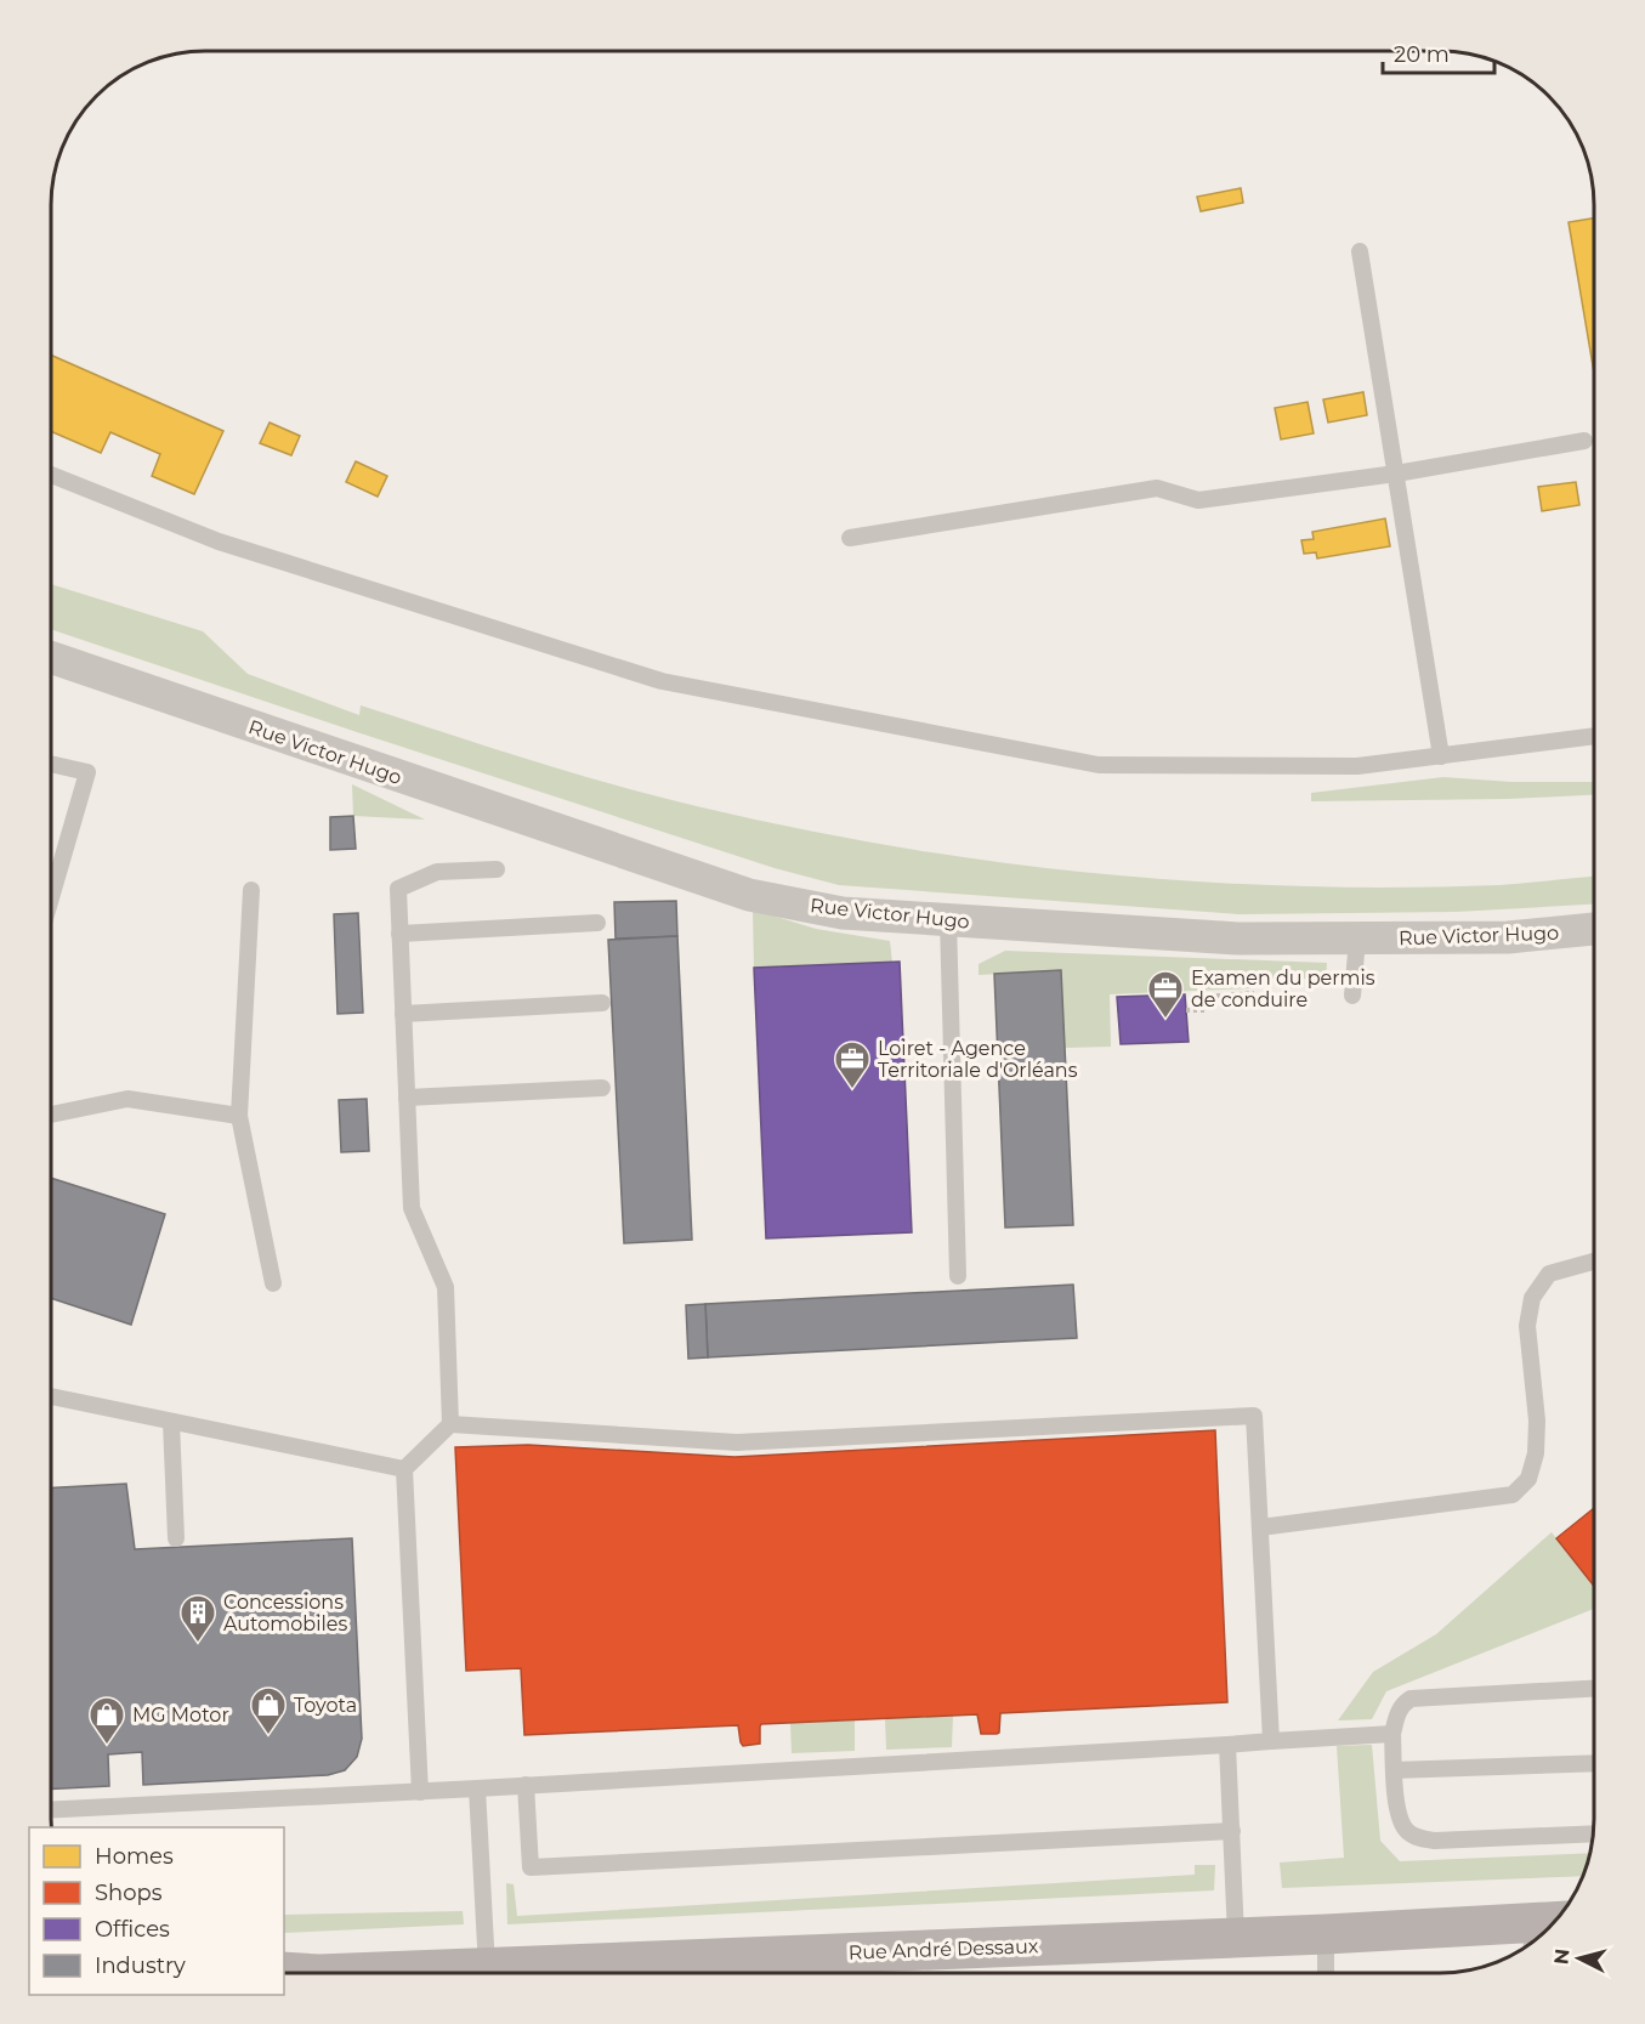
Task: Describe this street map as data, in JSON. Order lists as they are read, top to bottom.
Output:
{
  "streets": {
    "main road": ["Rue André Dessaux"],
    "street": ["Rue Victor Hugo"]
  },
  "places": {
    "office": ["Examen du permis de conduire", "Loiret - Agence Territoriale d'Orléans"],
    "building": ["Concessions Automobiles"],
    "shop": ["Toyota", "MG Motor"]
  },
  "legend": [
    "Homes",
    "Shops",
    "Offices",
    "Industry"
  ],
  "scale_bar": "20 m",
  "north": "left"
}
